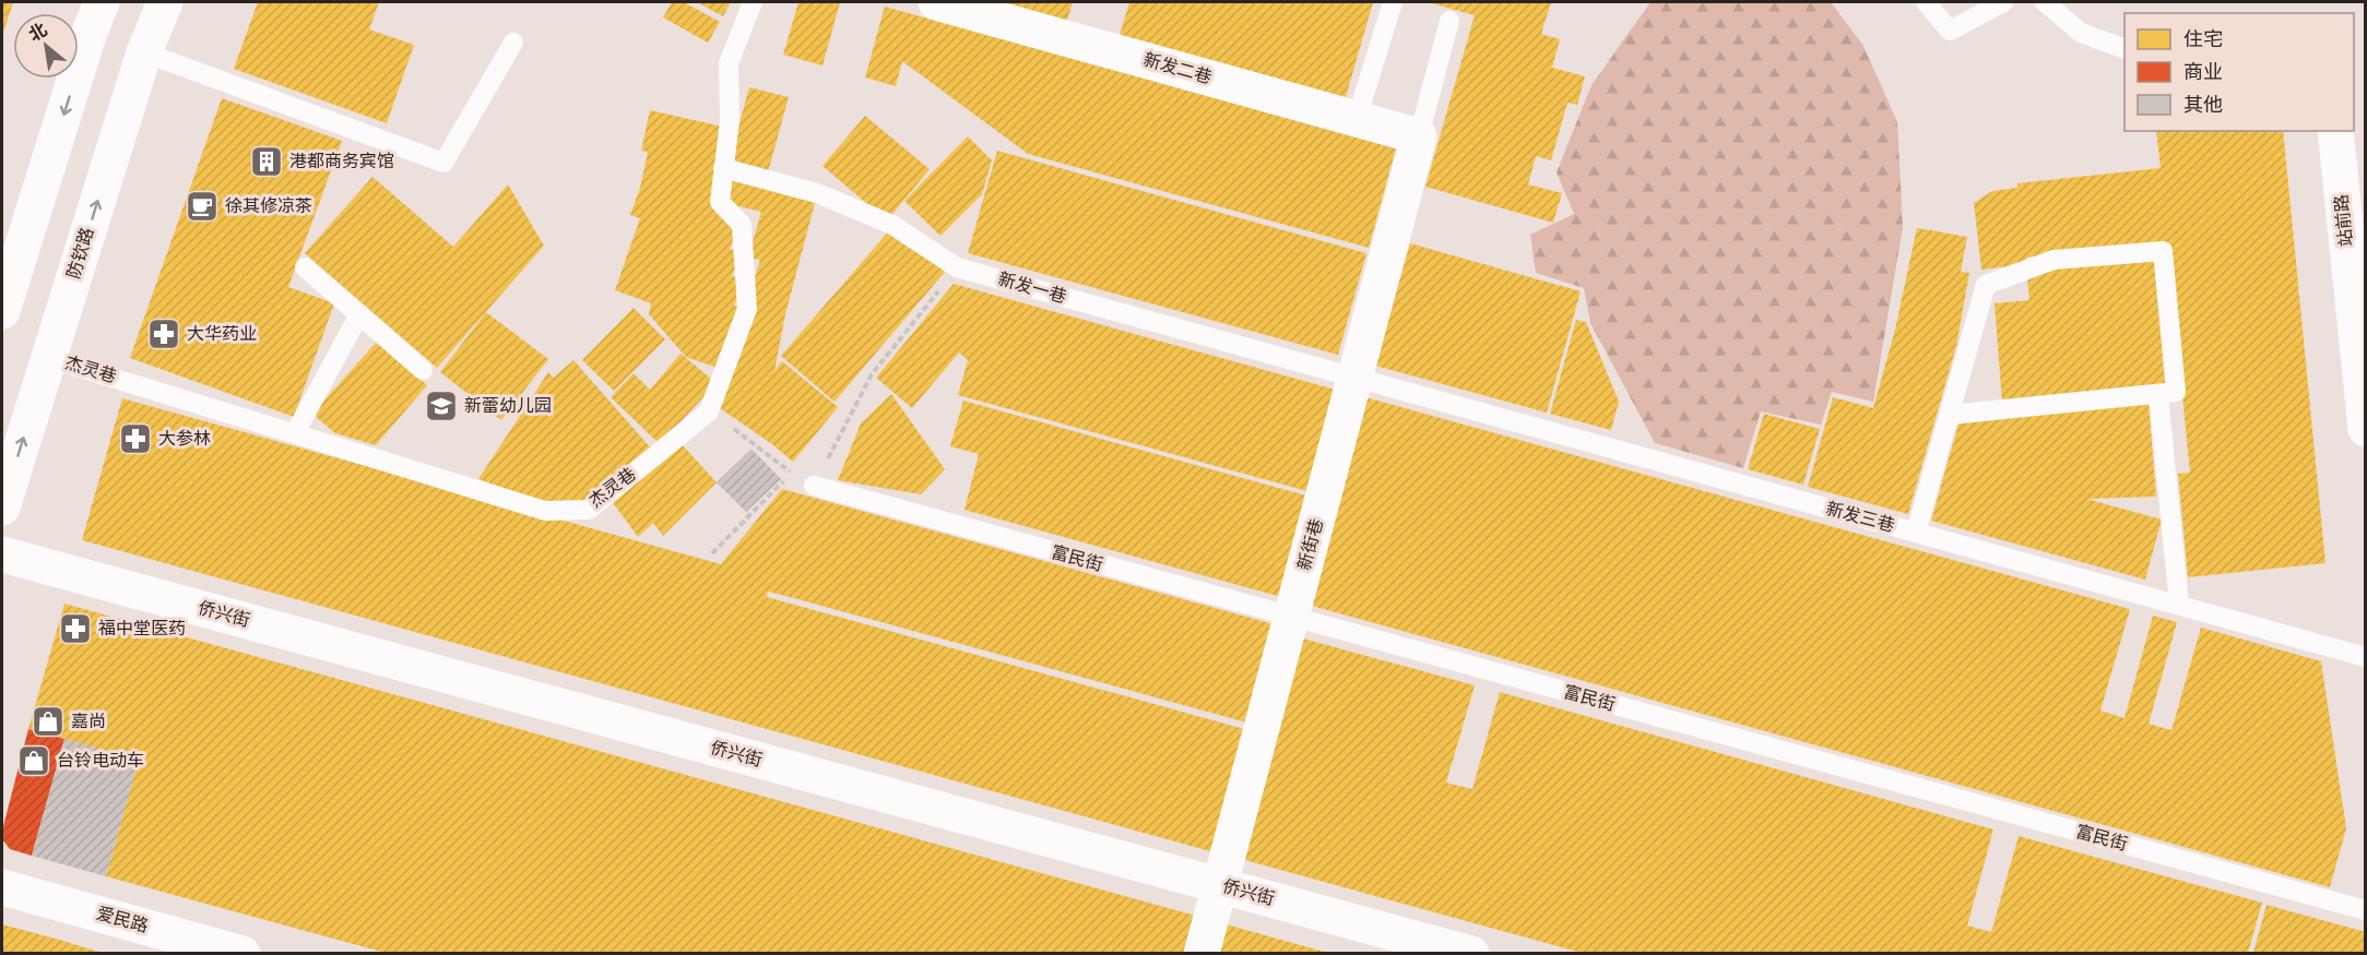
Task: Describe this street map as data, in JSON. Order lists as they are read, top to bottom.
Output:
{
  "streets": {
    "street": [
      "新发二巷",
      "站前路",
      "防钦路",
      "新街巷",
      "侨兴街",
      "爱民路"
    ],
    "lane": [
      "新发一巷",
      "杰灵巷",
      "新发三巷",
      "富民街"
    ]
  },
  "crossings": [
    ["新发二巷", "新街巷"],
    ["防钦路", "杰灵巷"],
    ["新发一巷", "新发三巷"],
    ["新发一巷", "新街巷"],
    ["新发三巷", "新街巷"],
    ["新街巷", "富民街"],
    ["新街巷", "侨兴街"]
  ],
  "places": {
    "building": ["港都商务宾馆"],
    "cafe": ["徐其修凉茶"],
    "pharmacy": ["大华药业", "大参林", "福中堂医药"],
    "school or university": ["新蕾幼儿园"],
    "shop": ["嘉尚", "台铃电动车"]
  },
  "legend": ["住宅", "商业", "其他"],
  "north": "top left"
}
